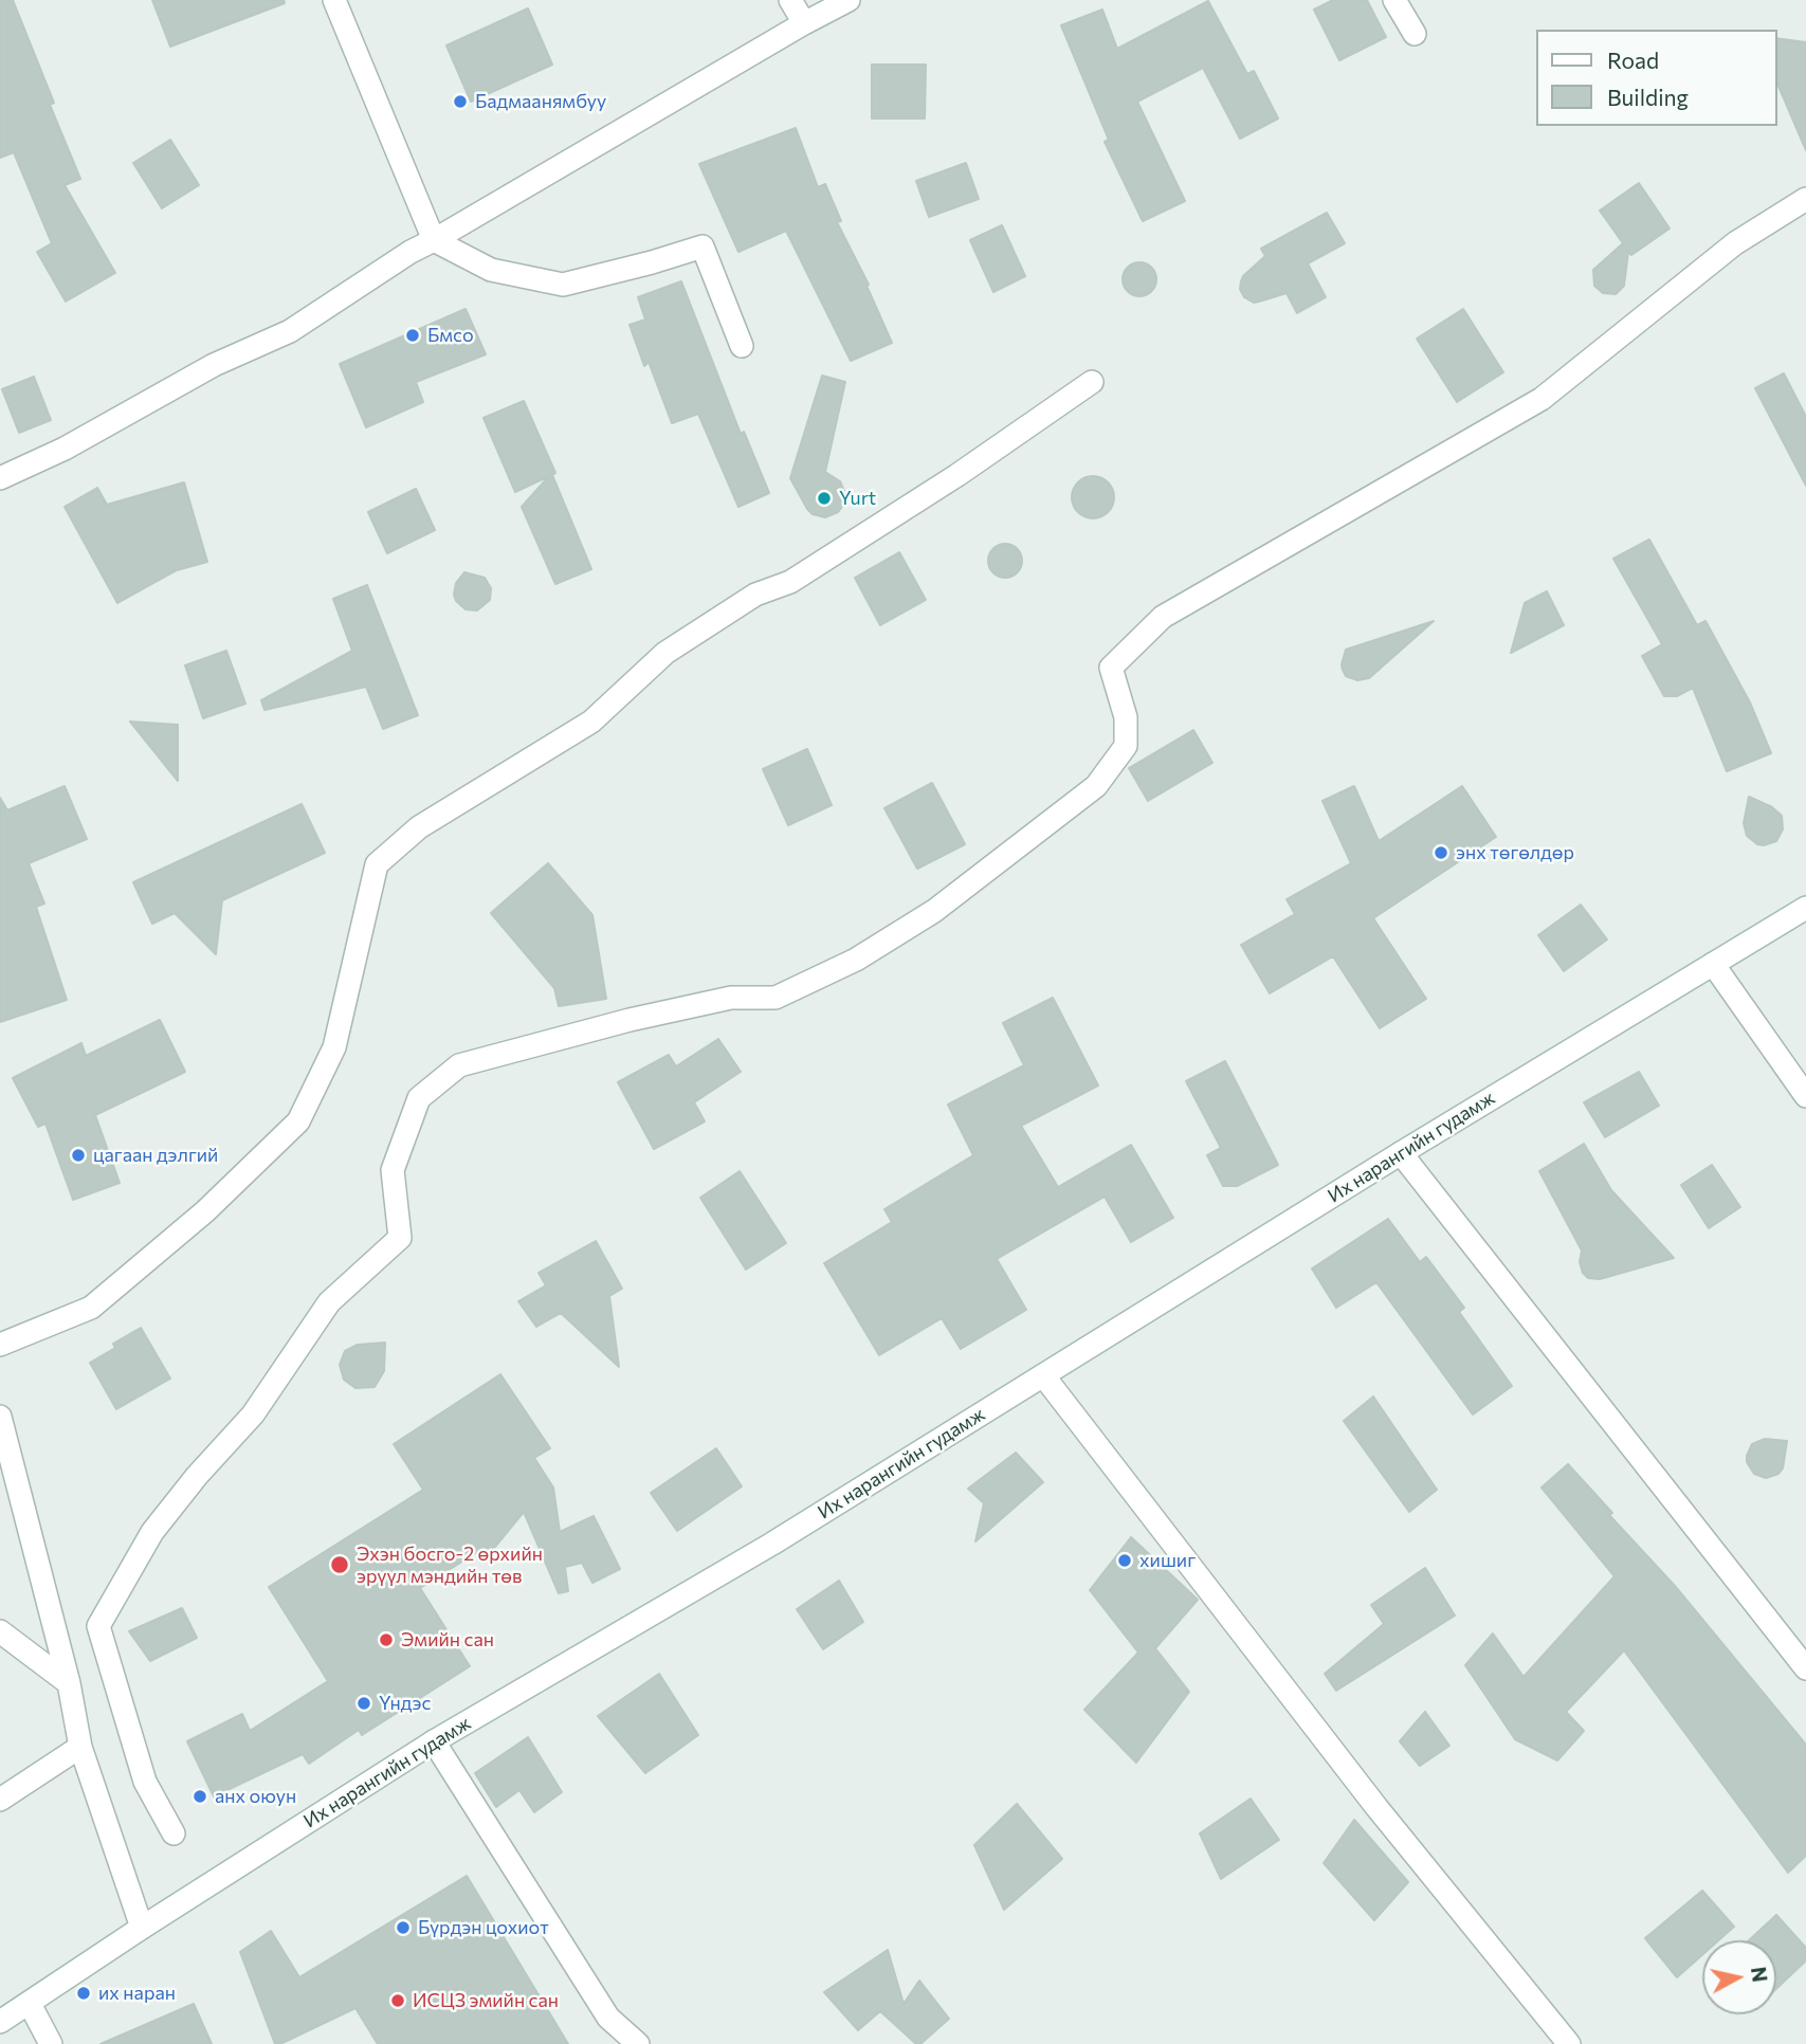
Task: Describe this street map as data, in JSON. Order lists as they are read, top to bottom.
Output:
{
  "streets": {
    "street": ["Их нарангийн гудамж"]
  },
  "places": [
    "Бадмаанямбуу",
    "Бмсо",
    "Yurt",
    "энх төгөлдөр",
    "цагаан дэлгий",
    "хишиг",
    "Эхэн босго-2 өрхийн эрүүл мэндийн төв",
    "Эмийн сан",
    "Үндэс",
    "анх оюун",
    "Бүрдэн цохиот",
    "их наран",
    "ИСЦЗ эмийн сан"
  ],
  "legend": ["Road", "Building"],
  "north": "right"
}
